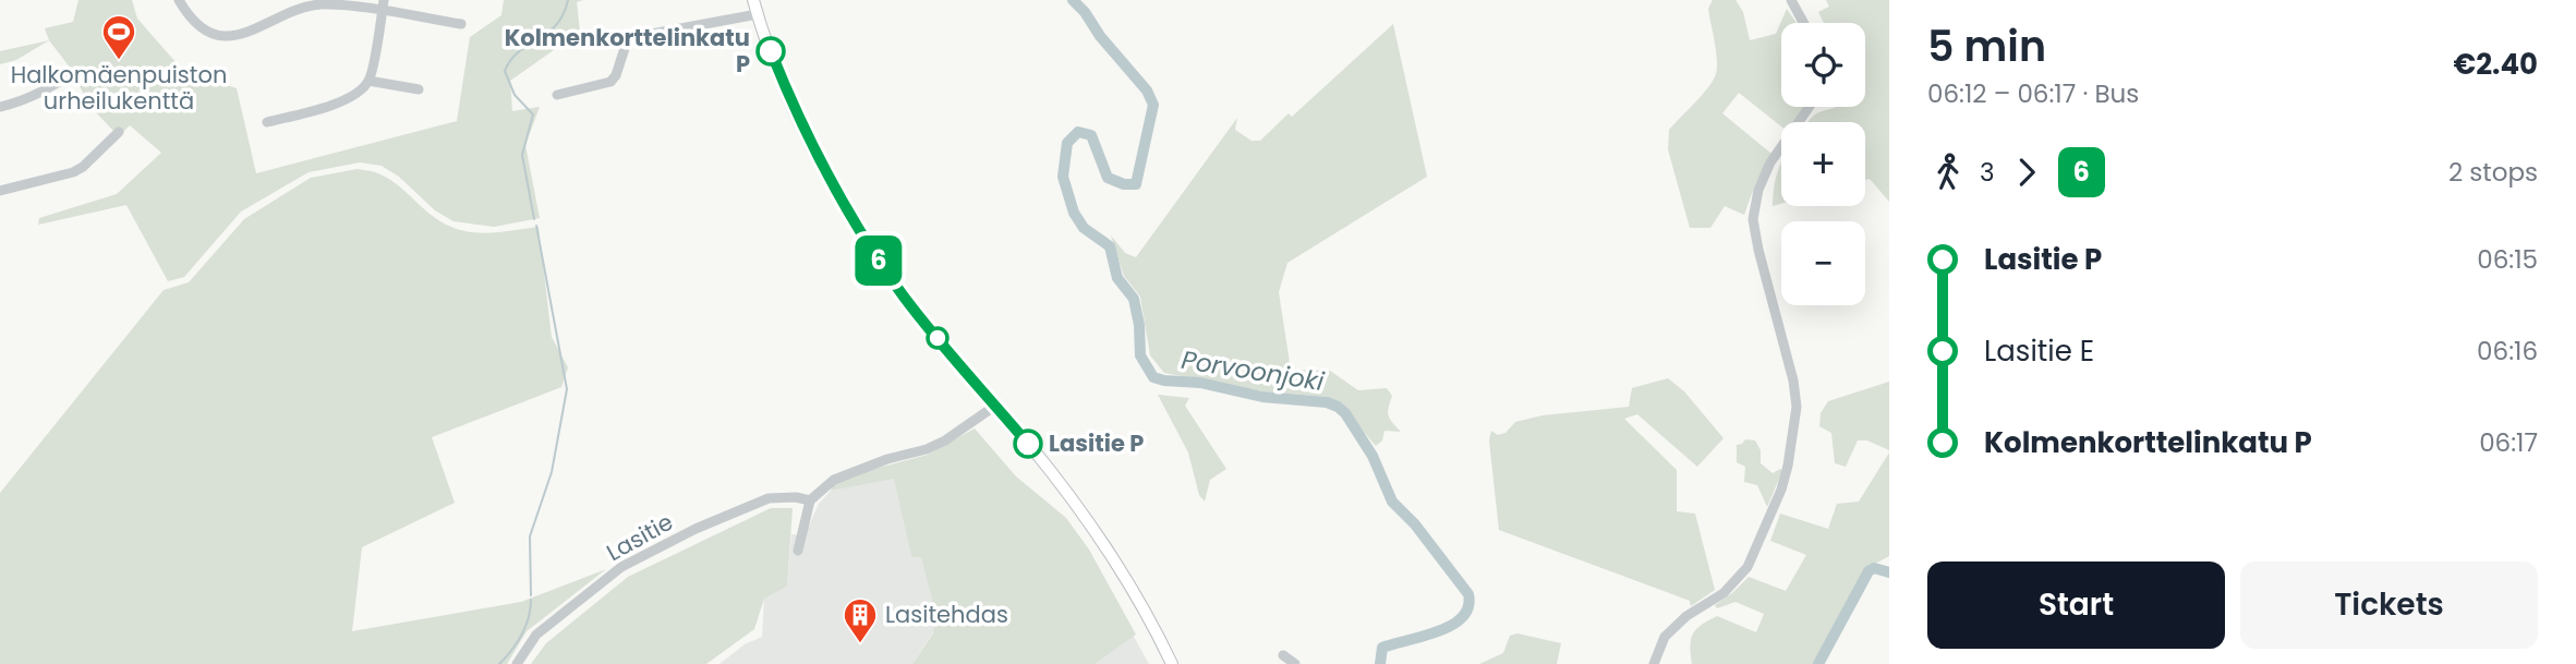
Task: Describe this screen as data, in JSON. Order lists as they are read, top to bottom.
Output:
{
  "streets": {
    "street": ["Lasitie"]
  },
  "water": ["Porvoonjoki"],
  "places": {
    "other": ["Kolmenkorttelinkatu P", "Lasitie P"],
    "sports": ["Halkomäenpuiston urheilukenttä"],
    "building": ["Lasitehdas"]
  },
  "lines": ["bus line 6"],
  "page": {
    "on_map": "6",
    "heading": ["5 min", "06:12 – 06:17 · Bus", "€2.40"],
    "map_buttons": ["+", "−"],
    "legs": ["3", "6", "2 stops"],
    "list": [
      {
        "name": "Lasitie P",
        "value": "06:15"
      },
      {
        "name": "Lasitie E",
        "value": "06:16"
      },
      {
        "name": "Kolmenkorttelinkatu P",
        "value": "06:17"
      }
    ],
    "buttons": ["Start", "Tickets"]
  }
}
